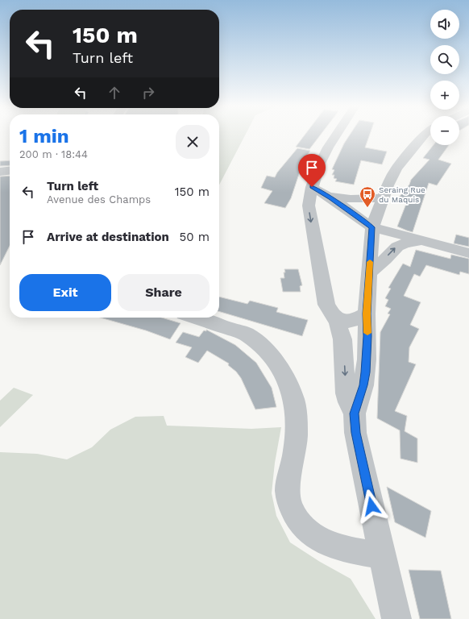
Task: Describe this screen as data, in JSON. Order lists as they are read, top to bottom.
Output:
{
  "places": {
    "bus stop": ["Seraing Rue du Maquis"]
  },
  "page": {
    "map_buttons": ["+", "−"],
    "turn": ["150 m", "Turn left"],
    "heading": ["1 min", "200 m · 18:44"],
    "list": [
      {
        "name": "Turn left",
        "note": "Avenue des Champs",
        "value": "150 m"
      },
      {
        "name": "Arrive at destination",
        "value": "50 m"
      }
    ],
    "buttons": ["Exit", "Share"]
  }
}
